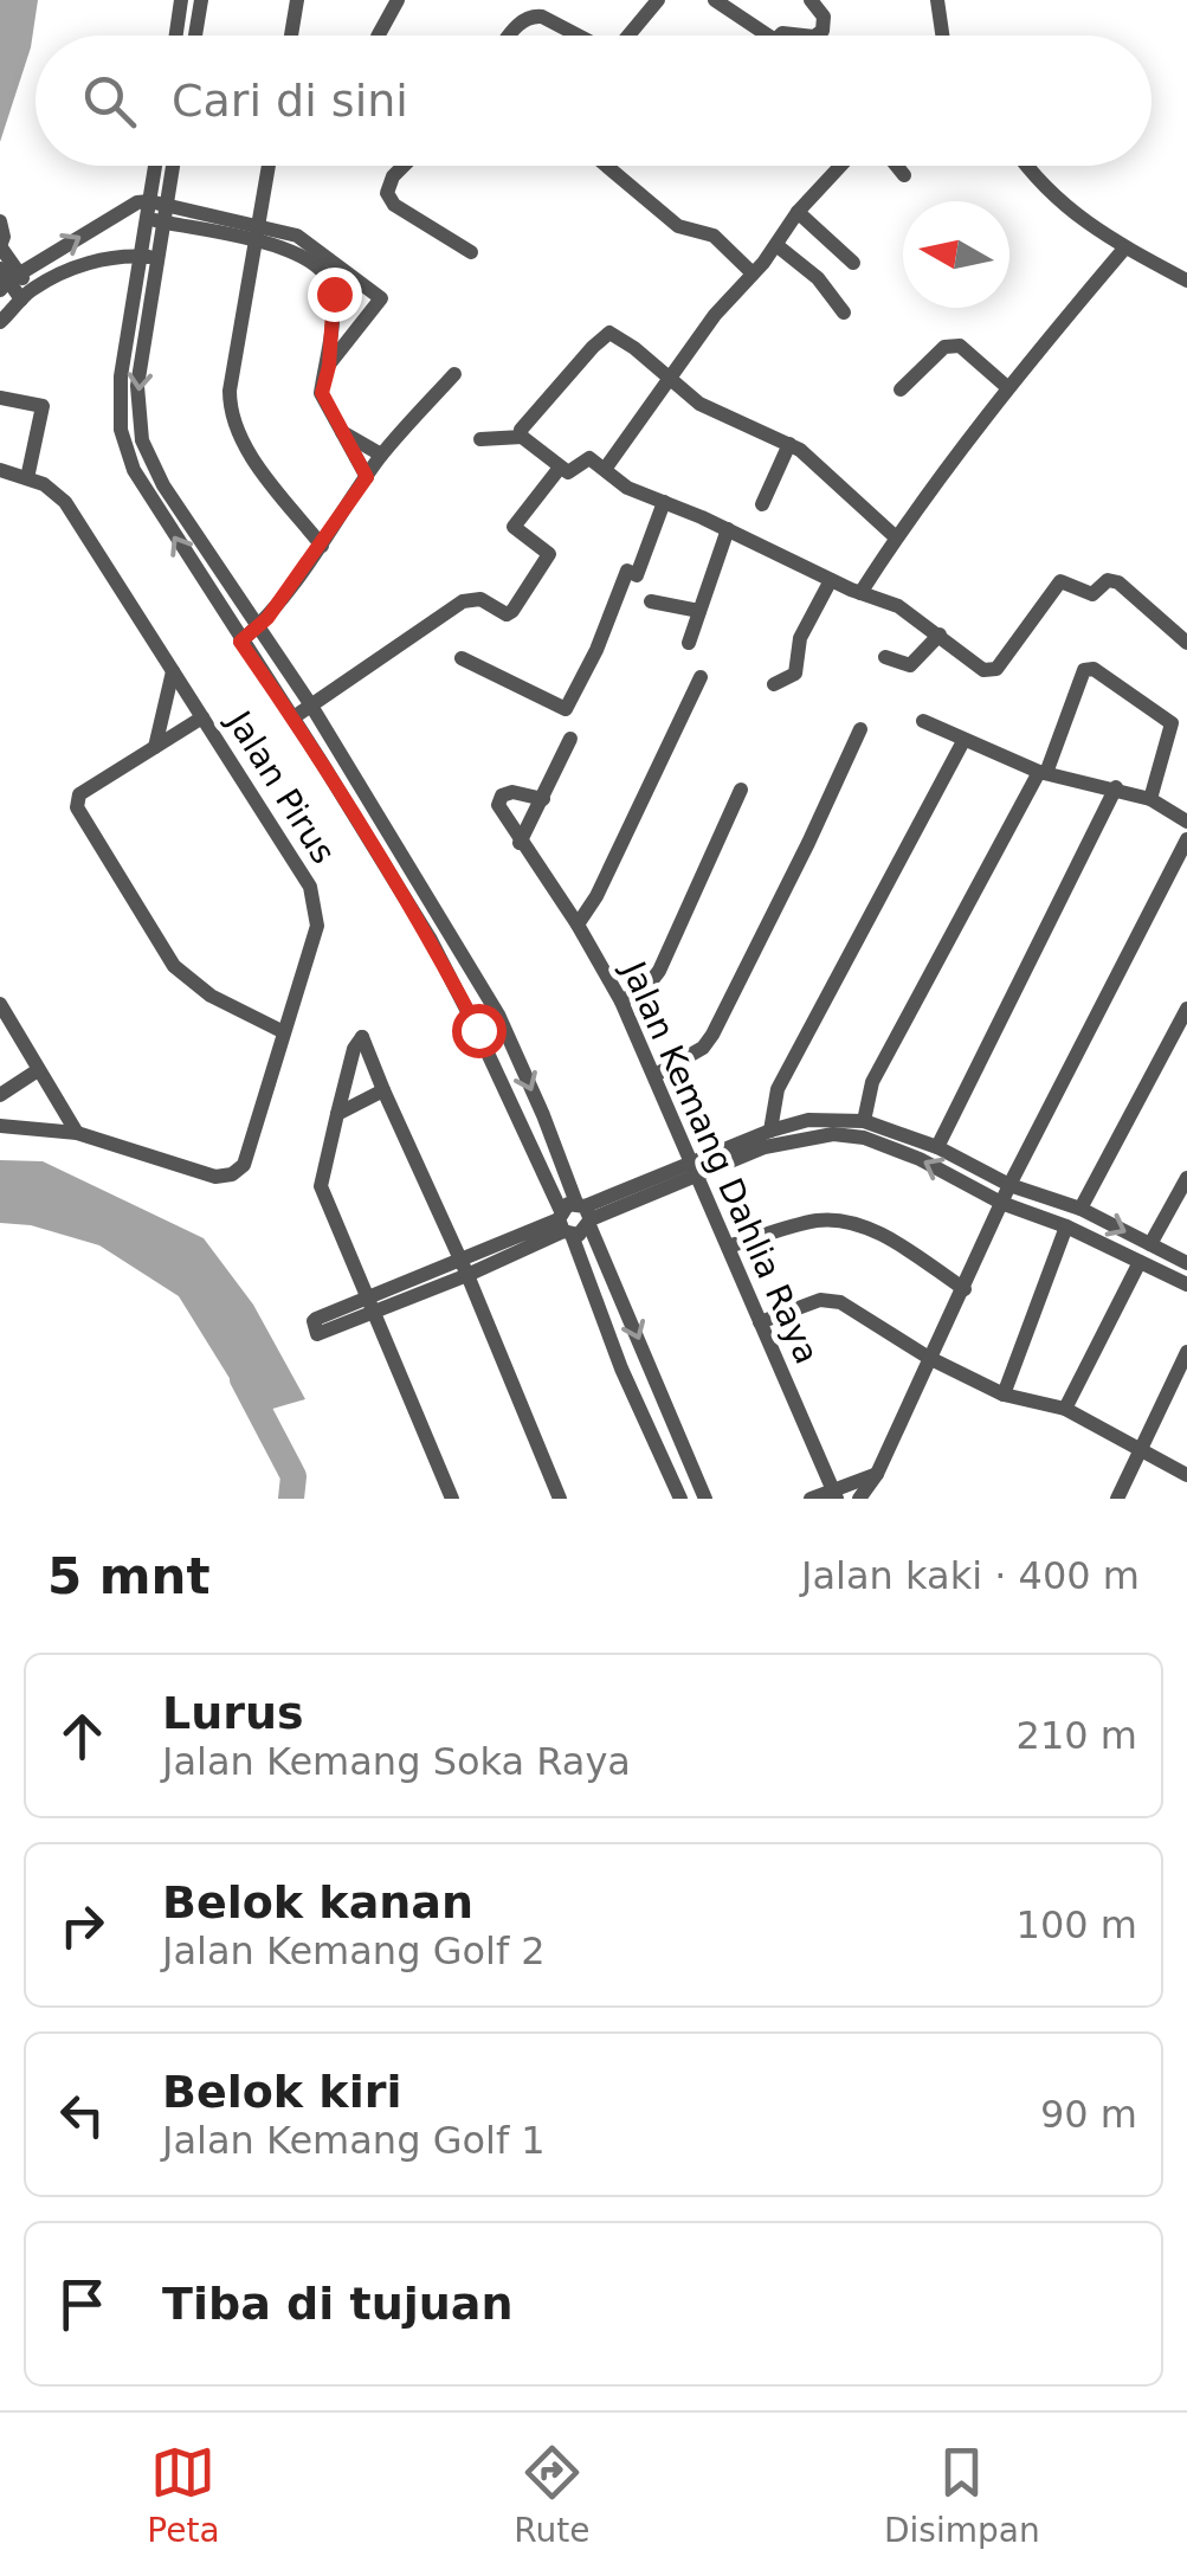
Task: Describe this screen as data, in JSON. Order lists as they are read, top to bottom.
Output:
{
  "streets": {
    "street": ["Jalan Pirus", "Jalan Kemang Dahlia Raya"]
  },
  "north": "left",
  "page": {
    "search": "Cari di sini",
    "heading": ["5 mnt", "Jalan kaki · 400 m"],
    "list": [
      ["Lurus", "Jalan Kemang Soka Raya", "210 m"],
      ["Belok kanan", "Jalan Kemang Golf 2", "100 m"],
      ["Belok kiri", "Jalan Kemang Golf 1", "90 m"],
      "Tiba di tujuan"
    ],
    "nav": ["Peta", "Rute", "Disimpan"]
  }
}
